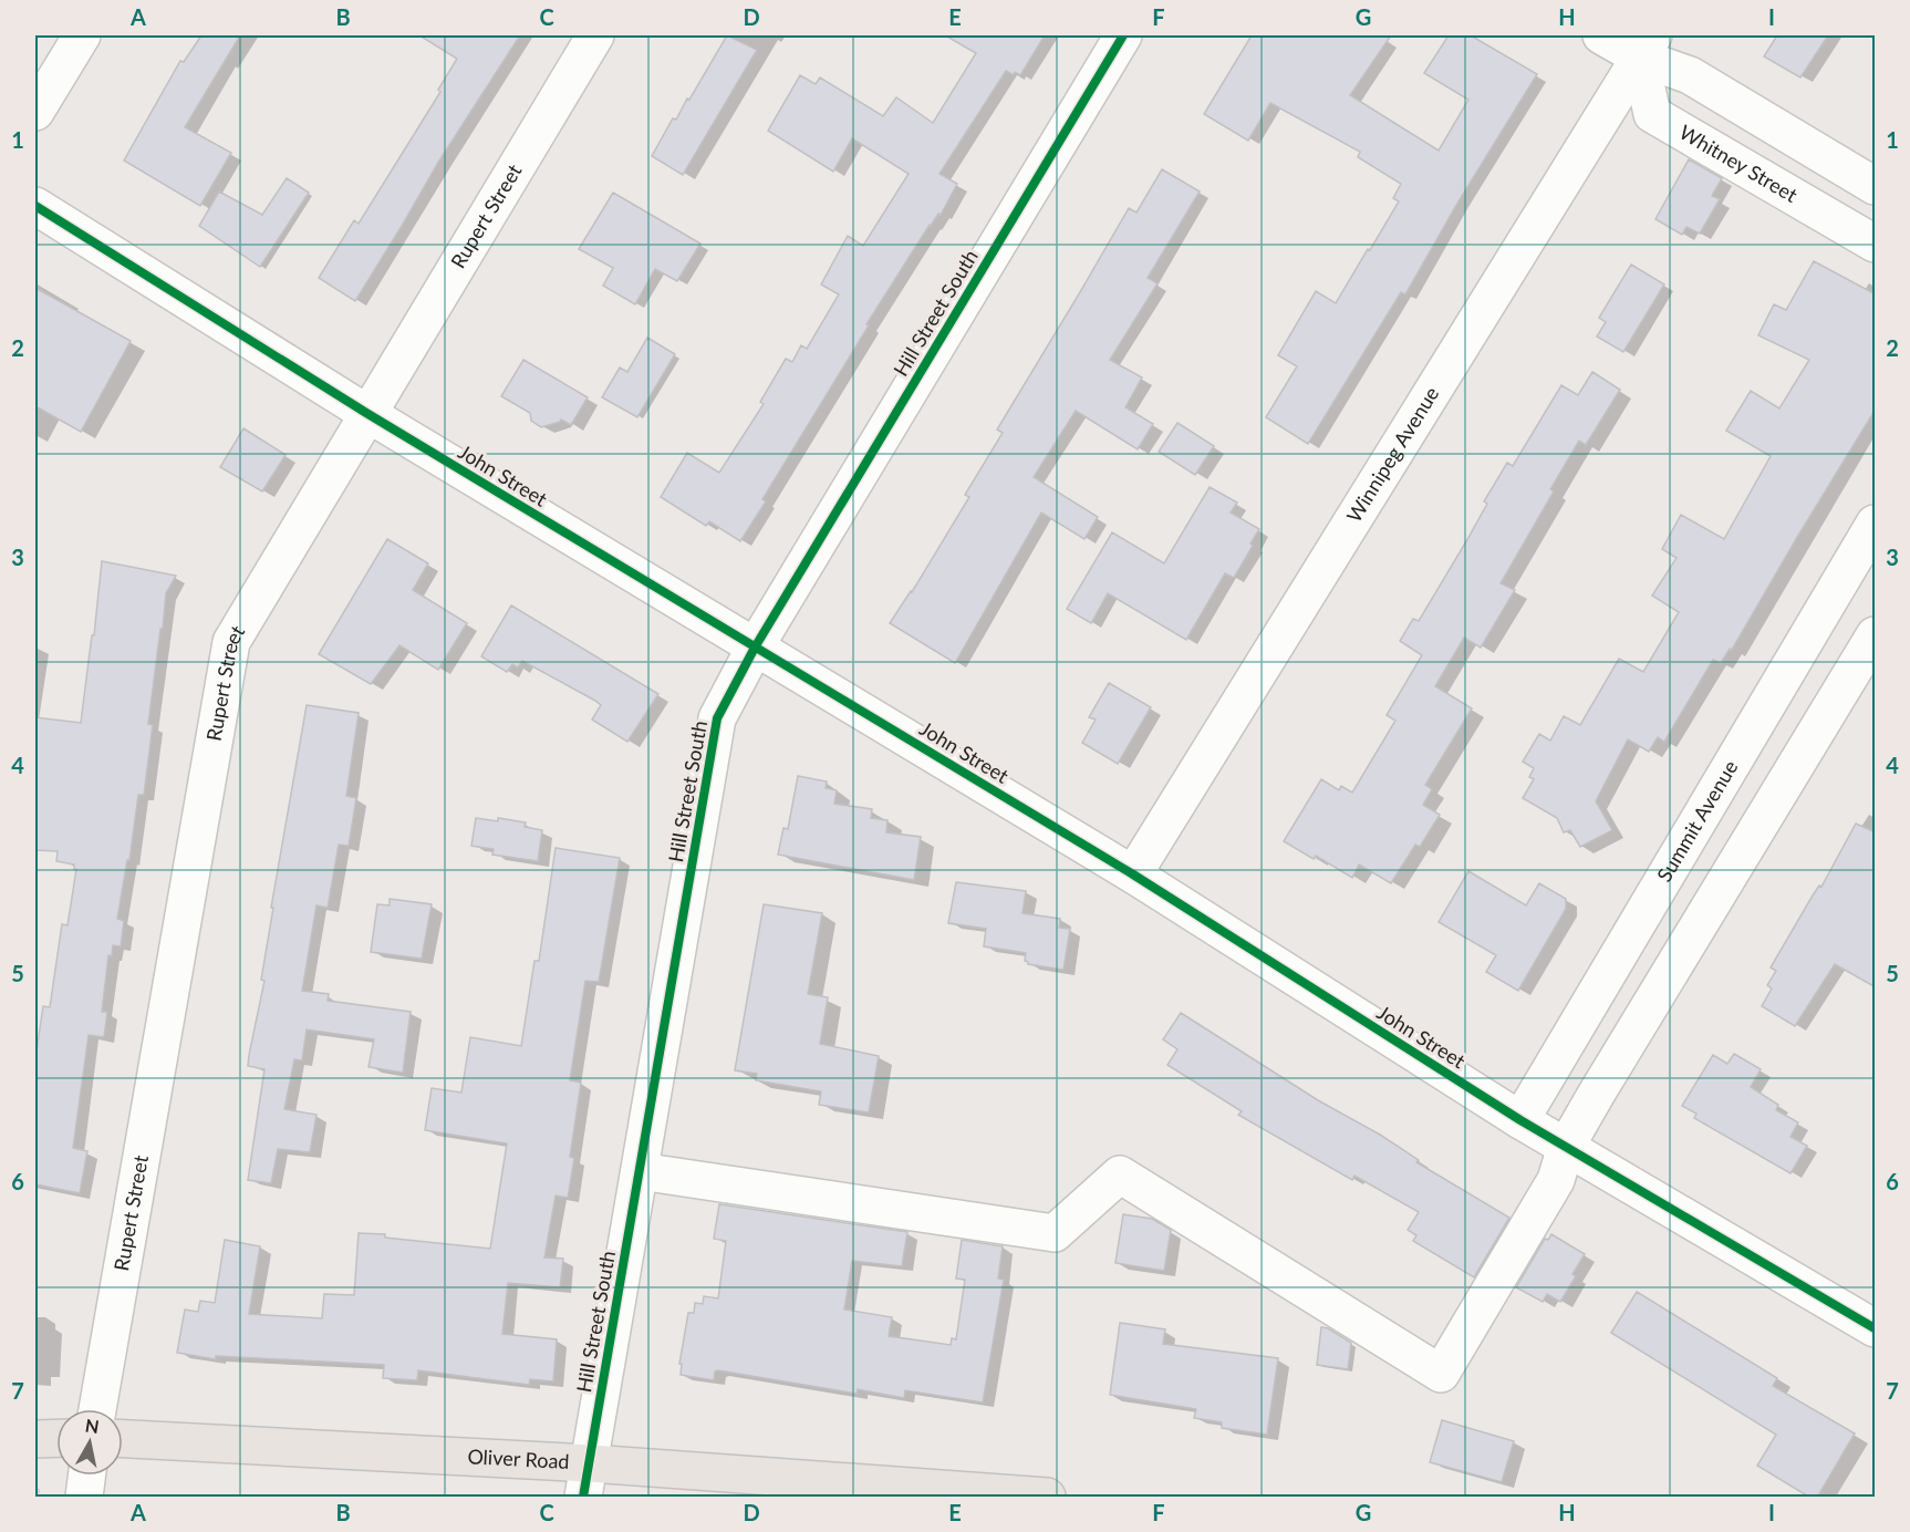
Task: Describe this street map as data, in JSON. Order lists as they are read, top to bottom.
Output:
{
  "streets": {
    "main road": ["Oliver Road"],
    "street": [
      "Whitney Street",
      "Rupert Street",
      "Hill Street South",
      "Winnipeg Avenue",
      "John Street",
      "Summit Avenue"
    ]
  },
  "crossings": [
    ["Whitney Street", "Winnipeg Avenue"],
    ["Rupert Street", "John Street"],
    ["Hill Street South", "John Street"],
    ["Hill Street South", "Oliver Road"],
    ["Winnipeg Avenue", "John Street"],
    ["John Street", "Summit Avenue"]
  ],
  "north": "top",
  "grid": {
    "columns": [
      "A",
      "B",
      "C",
      "D",
      "E",
      "F",
      "G",
      "H",
      "I"
    ],
    "rows": [
      "1",
      "2",
      "3",
      "4",
      "5",
      "6",
      "7"
    ]
  }
}
